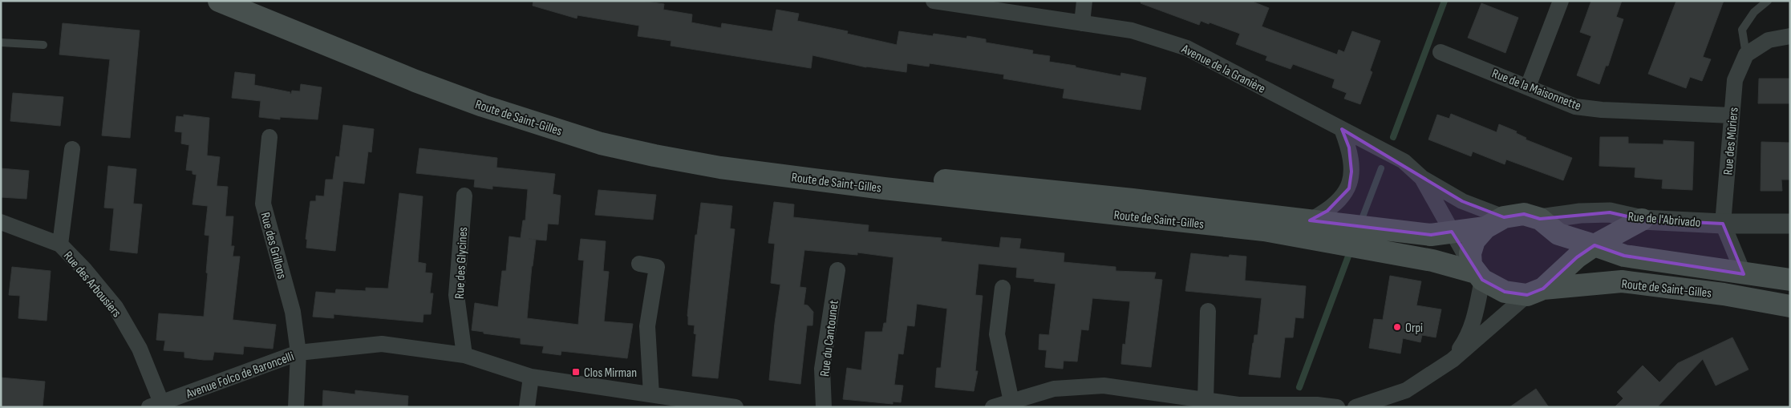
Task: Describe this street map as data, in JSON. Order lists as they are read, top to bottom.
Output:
{
  "streets": {
    "main road": ["Route de Saint-Gilles"],
    "street": [
      "Avenue de la Granière",
      "Rue de la Maisonnette",
      "Rue des Mûriers",
      "Rue de l'Abrivado",
      "Rue des Grillons",
      "Rue des Glycines",
      "Rue des Arbousiers",
      "Rue du Cantounet",
      "Avenue Folco de Baroncelli"
    ]
  },
  "crossings": [
    ["Avenue de la Granière", "Route de Saint-Gilles"],
    ["Avenue de la Granière", "Rue de l'Abrivado"],
    ["Rue de la Maisonnette", "Rue des Mûriers"],
    ["Route de Saint-Gilles", "Rue des Mûriers"],
    ["Route de Saint-Gilles", "Rue de l'Abrivado"],
    ["Rue des Mûriers", "Rue de l'Abrivado"],
    ["Rue des Grillons", "Avenue Folco de Baroncelli"],
    ["Rue des Glycines", "Avenue Folco de Baroncelli"],
    ["Rue des Arbousiers", "Avenue Folco de Baroncelli"]
  ],
  "places": {
    "other": ["Orpi"],
    "transit": ["Clos Mirman"]
  }
}
